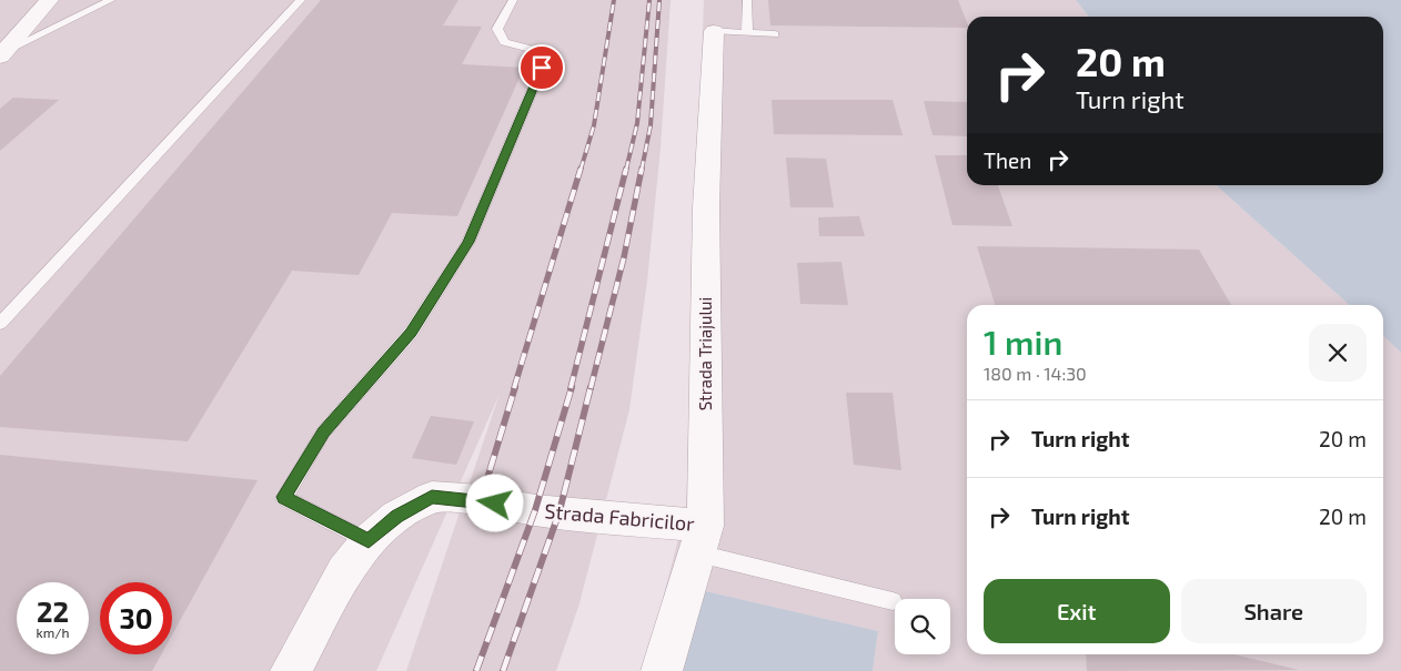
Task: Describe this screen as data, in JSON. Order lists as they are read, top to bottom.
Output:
{
  "streets": {
    "street": ["Strada Triajului", "Strada Fabricilor"]
  },
  "crossings": [
    ["Strada Triajului", "Strada Fabricilor"]
  ],
  "page": {
    "turn": ["20 m", "Turn right"],
    "then": "Then",
    "heading": ["1 min", "180 m · 14:30"],
    "list": [
      {
        "name": "Turn right",
        "value": "20 m"
      },
      {
        "name": "Turn right",
        "value": "20 m"
      }
    ],
    "buttons": ["Exit", "Share"],
    "speed": "22 km/h",
    "limit": "30"
  }
}
